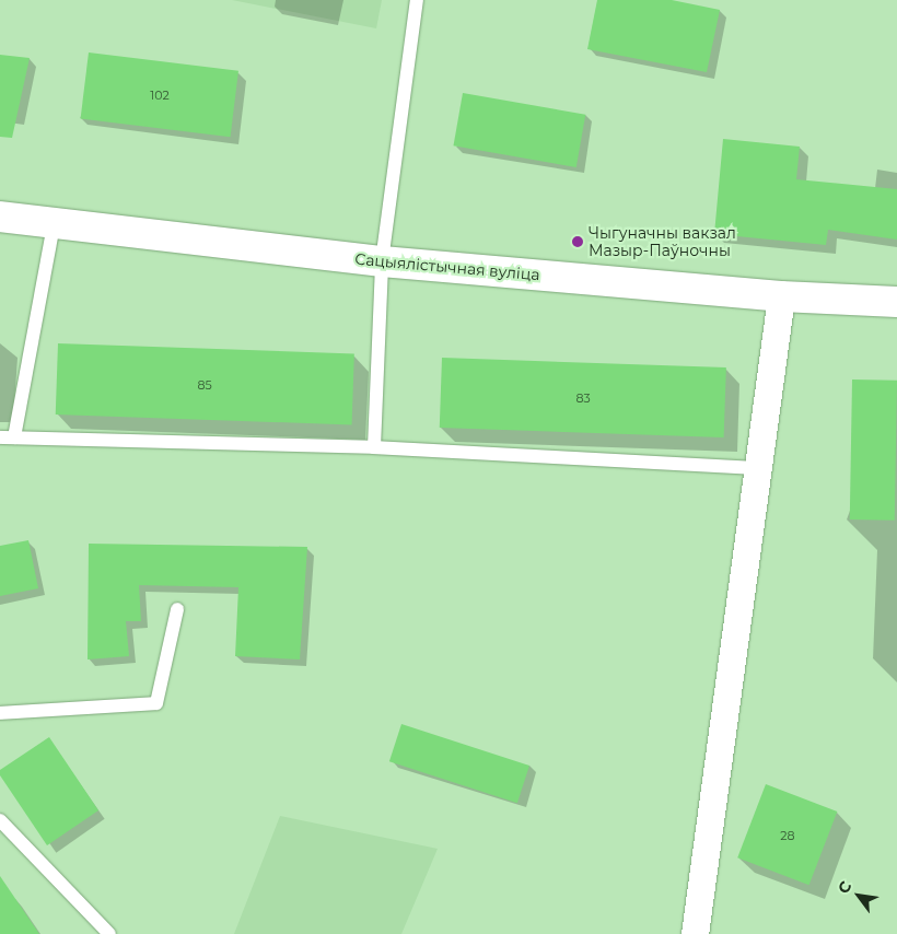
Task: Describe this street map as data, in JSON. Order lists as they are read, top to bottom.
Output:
{
  "streets": {
    "street": ["Сацыялістычная вуліца"]
  },
  "places": ["Чыгуначны вакзал Мазыр-Паўночны"],
  "house_numbers": [
    "102",
    "85",
    "83",
    "28"
  ],
  "north": "top left"
}
